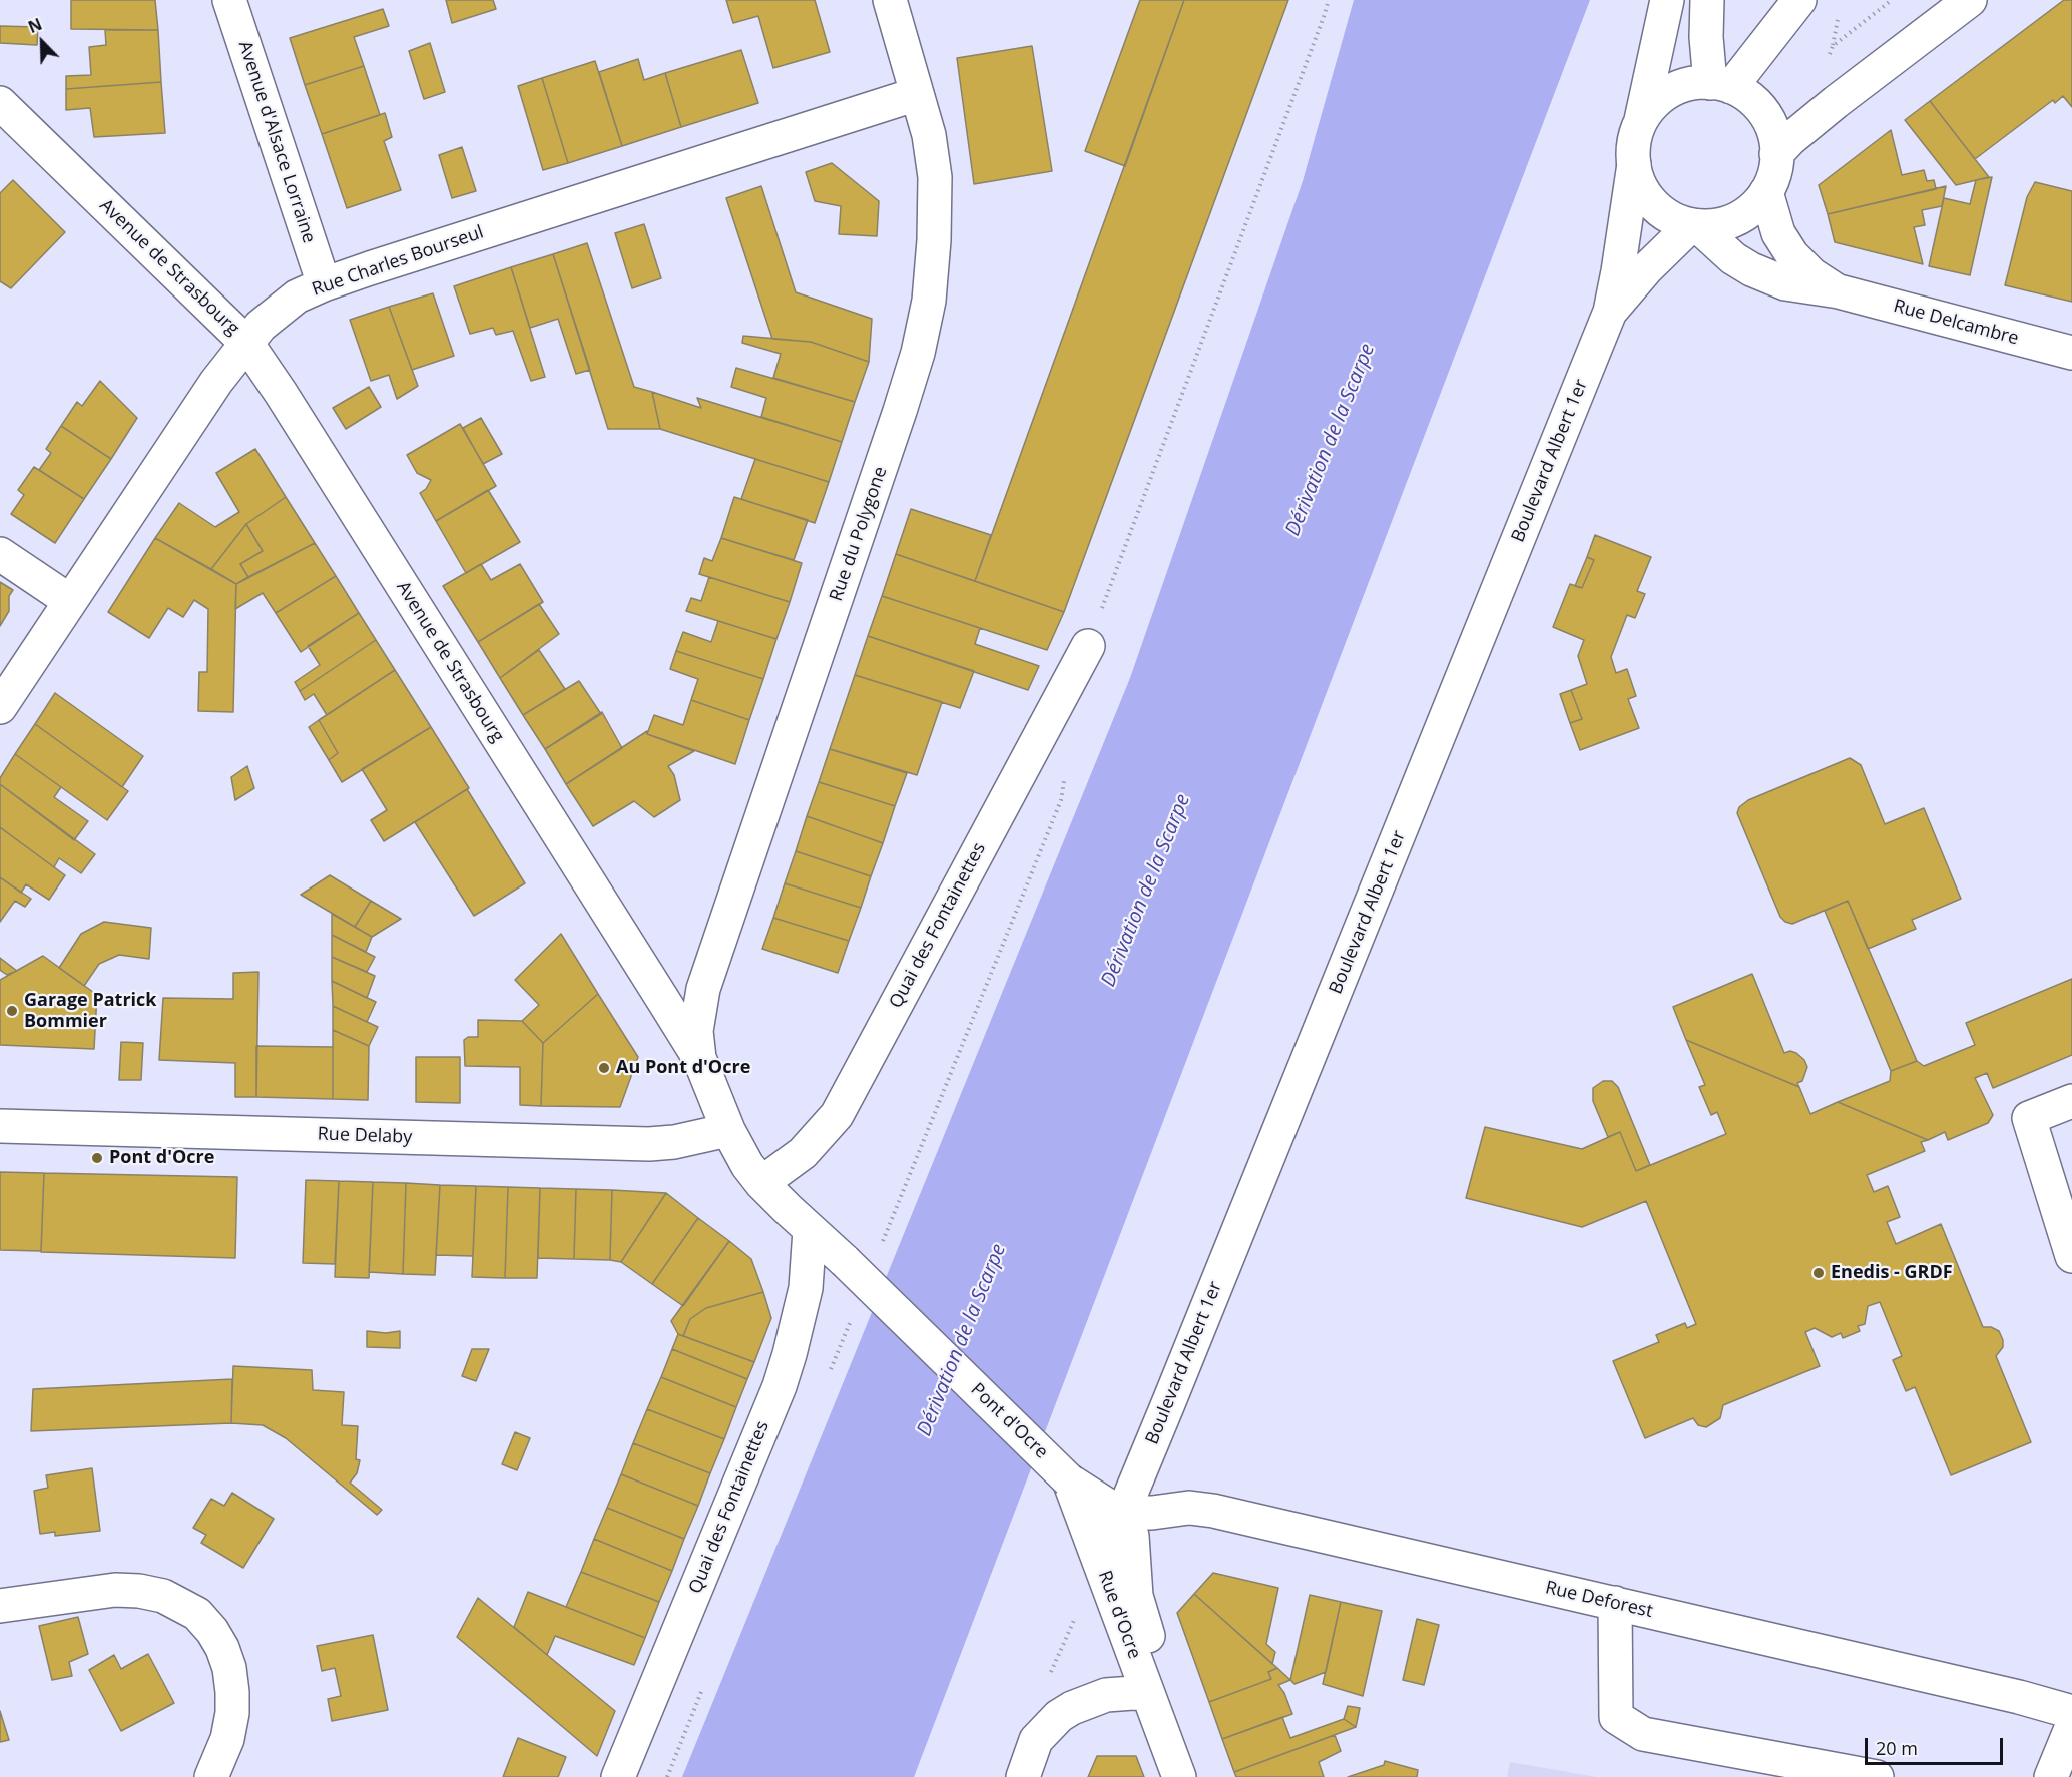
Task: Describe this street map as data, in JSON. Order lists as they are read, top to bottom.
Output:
{
  "streets": {
    "street": [
      "Avenue d'Alsace Lorraine",
      "Rue Charles Bourseul",
      "Avenue de Strasbourg",
      "Rue Delcambre",
      "Boulevard Albert 1er",
      "Rue du Polygone",
      "Quai des Fontainettes",
      "Rue Delaby",
      "Pont d'Ocre",
      "Rue Deforest",
      "Rue d'Ocre"
    ]
  },
  "crossings": [
    ["Avenue d'Alsace Lorraine", "Rue Charles Bourseul"],
    ["Rue Charles Bourseul", "Avenue de Strasbourg"],
    ["Rue Charles Bourseul", "Rue du Polygone"],
    ["Avenue de Strasbourg", "Rue du Polygone"],
    ["Avenue de Strasbourg", "Quai des Fontainettes"],
    ["Avenue de Strasbourg", "Rue Delaby"],
    ["Avenue de Strasbourg", "Pont d'Ocre"],
    ["Rue Delcambre", "Boulevard Albert 1er"],
    ["Boulevard Albert 1er", "Rue Deforest"],
    ["Boulevard Albert 1er", "Rue d'Ocre"],
    ["Rue Deforest", "Rue d'Ocre"]
  ],
  "water": ["Dérivation de la Scarpe"],
  "places": [
    "Garage Patrick Bommier",
    "Au Pont d'Ocre",
    "Pont d'Ocre",
    "Enedis - GRDF"
  ],
  "scale_bar": "20 m",
  "north": "top left"
}
